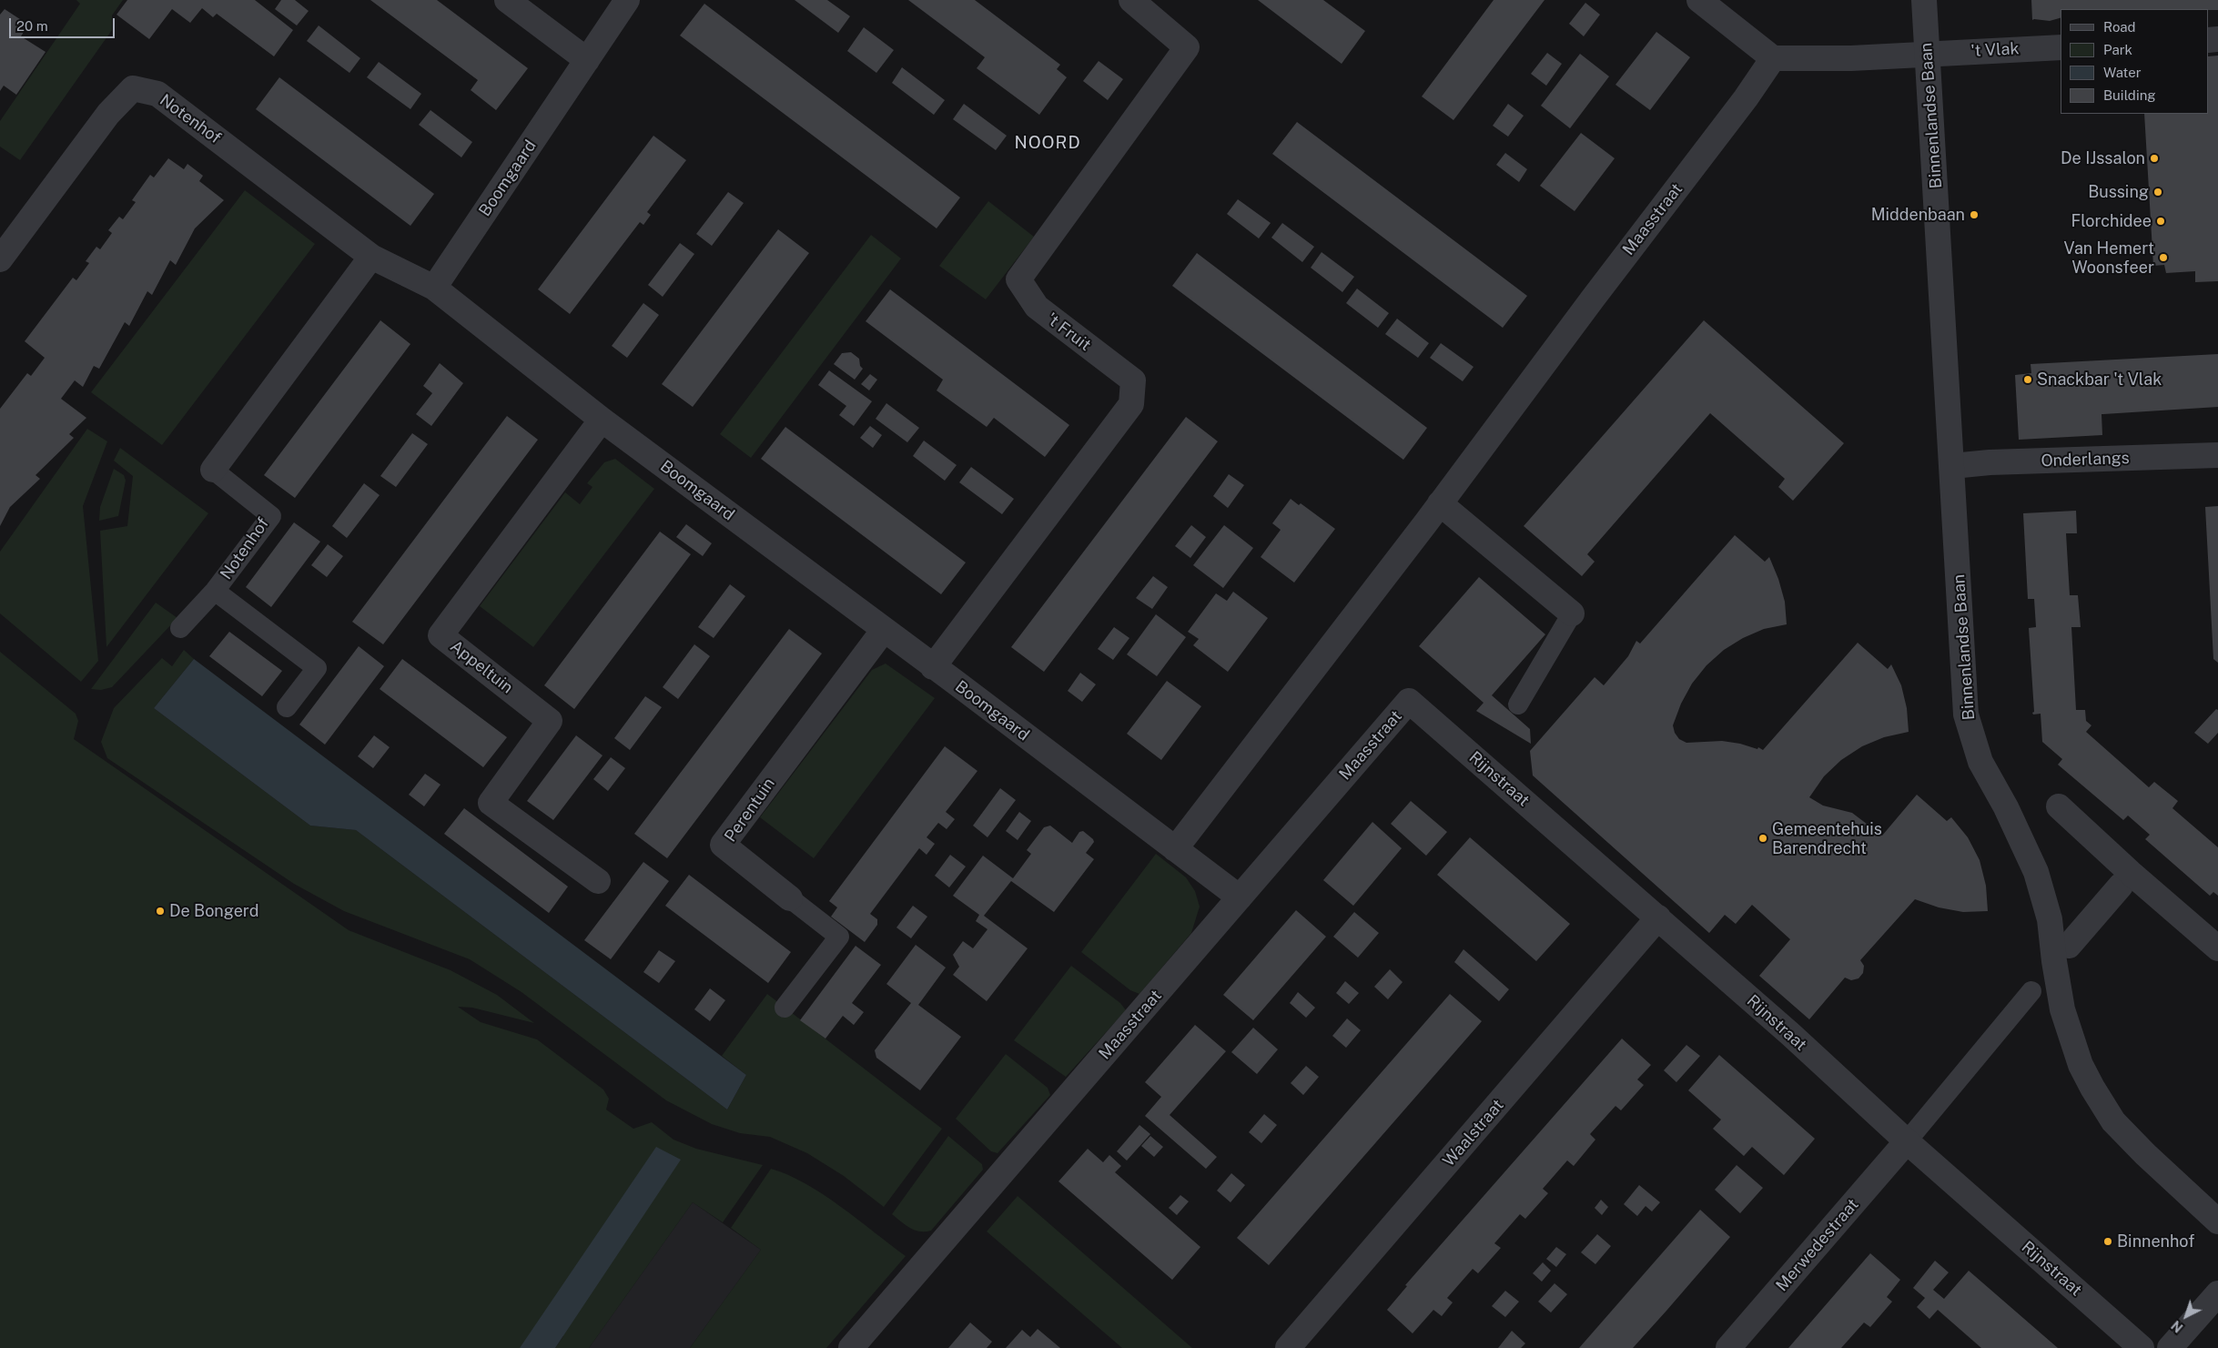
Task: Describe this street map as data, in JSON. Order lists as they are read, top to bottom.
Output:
{
  "streets": {
    "street": [
      "'t Vlak",
      "Binnenlandse Baan",
      "Notenhof",
      "Boomgaard",
      "Maasstraat",
      "'t Fruit",
      "Onderlangs",
      "Appeltuin",
      "Rijnstraat",
      "Perentuin",
      "Waalstraat",
      "Merwedestraat"
    ]
  },
  "crossings": [
    ["'t Vlak", "Binnenlandse Baan"],
    ["Binnenlandse Baan", "Onderlangs"],
    ["Notenhof", "Boomgaard"],
    ["Boomgaard", "Maasstraat"],
    ["Boomgaard", "'t Fruit"],
    ["Boomgaard", "Appeltuin"],
    ["Boomgaard", "Perentuin"],
    ["Maasstraat", "Rijnstraat"],
    ["Rijnstraat", "Waalstraat"],
    ["Rijnstraat", "Merwedestraat"]
  ],
  "districts": ["NOORD"],
  "places": [
    "De IJssalon",
    "Bussing",
    "Middenbaan",
    "Florchidee",
    "Van Hemert Woonsfeer",
    "Snackbar 't Vlak",
    "Gemeentehuis Barendrecht",
    "De Bongerd",
    "Binnenhof"
  ],
  "legend": [
    "Road",
    "Park",
    "Water",
    "Building"
  ],
  "scale_bar": "20 m",
  "north": "bottom left"
}
